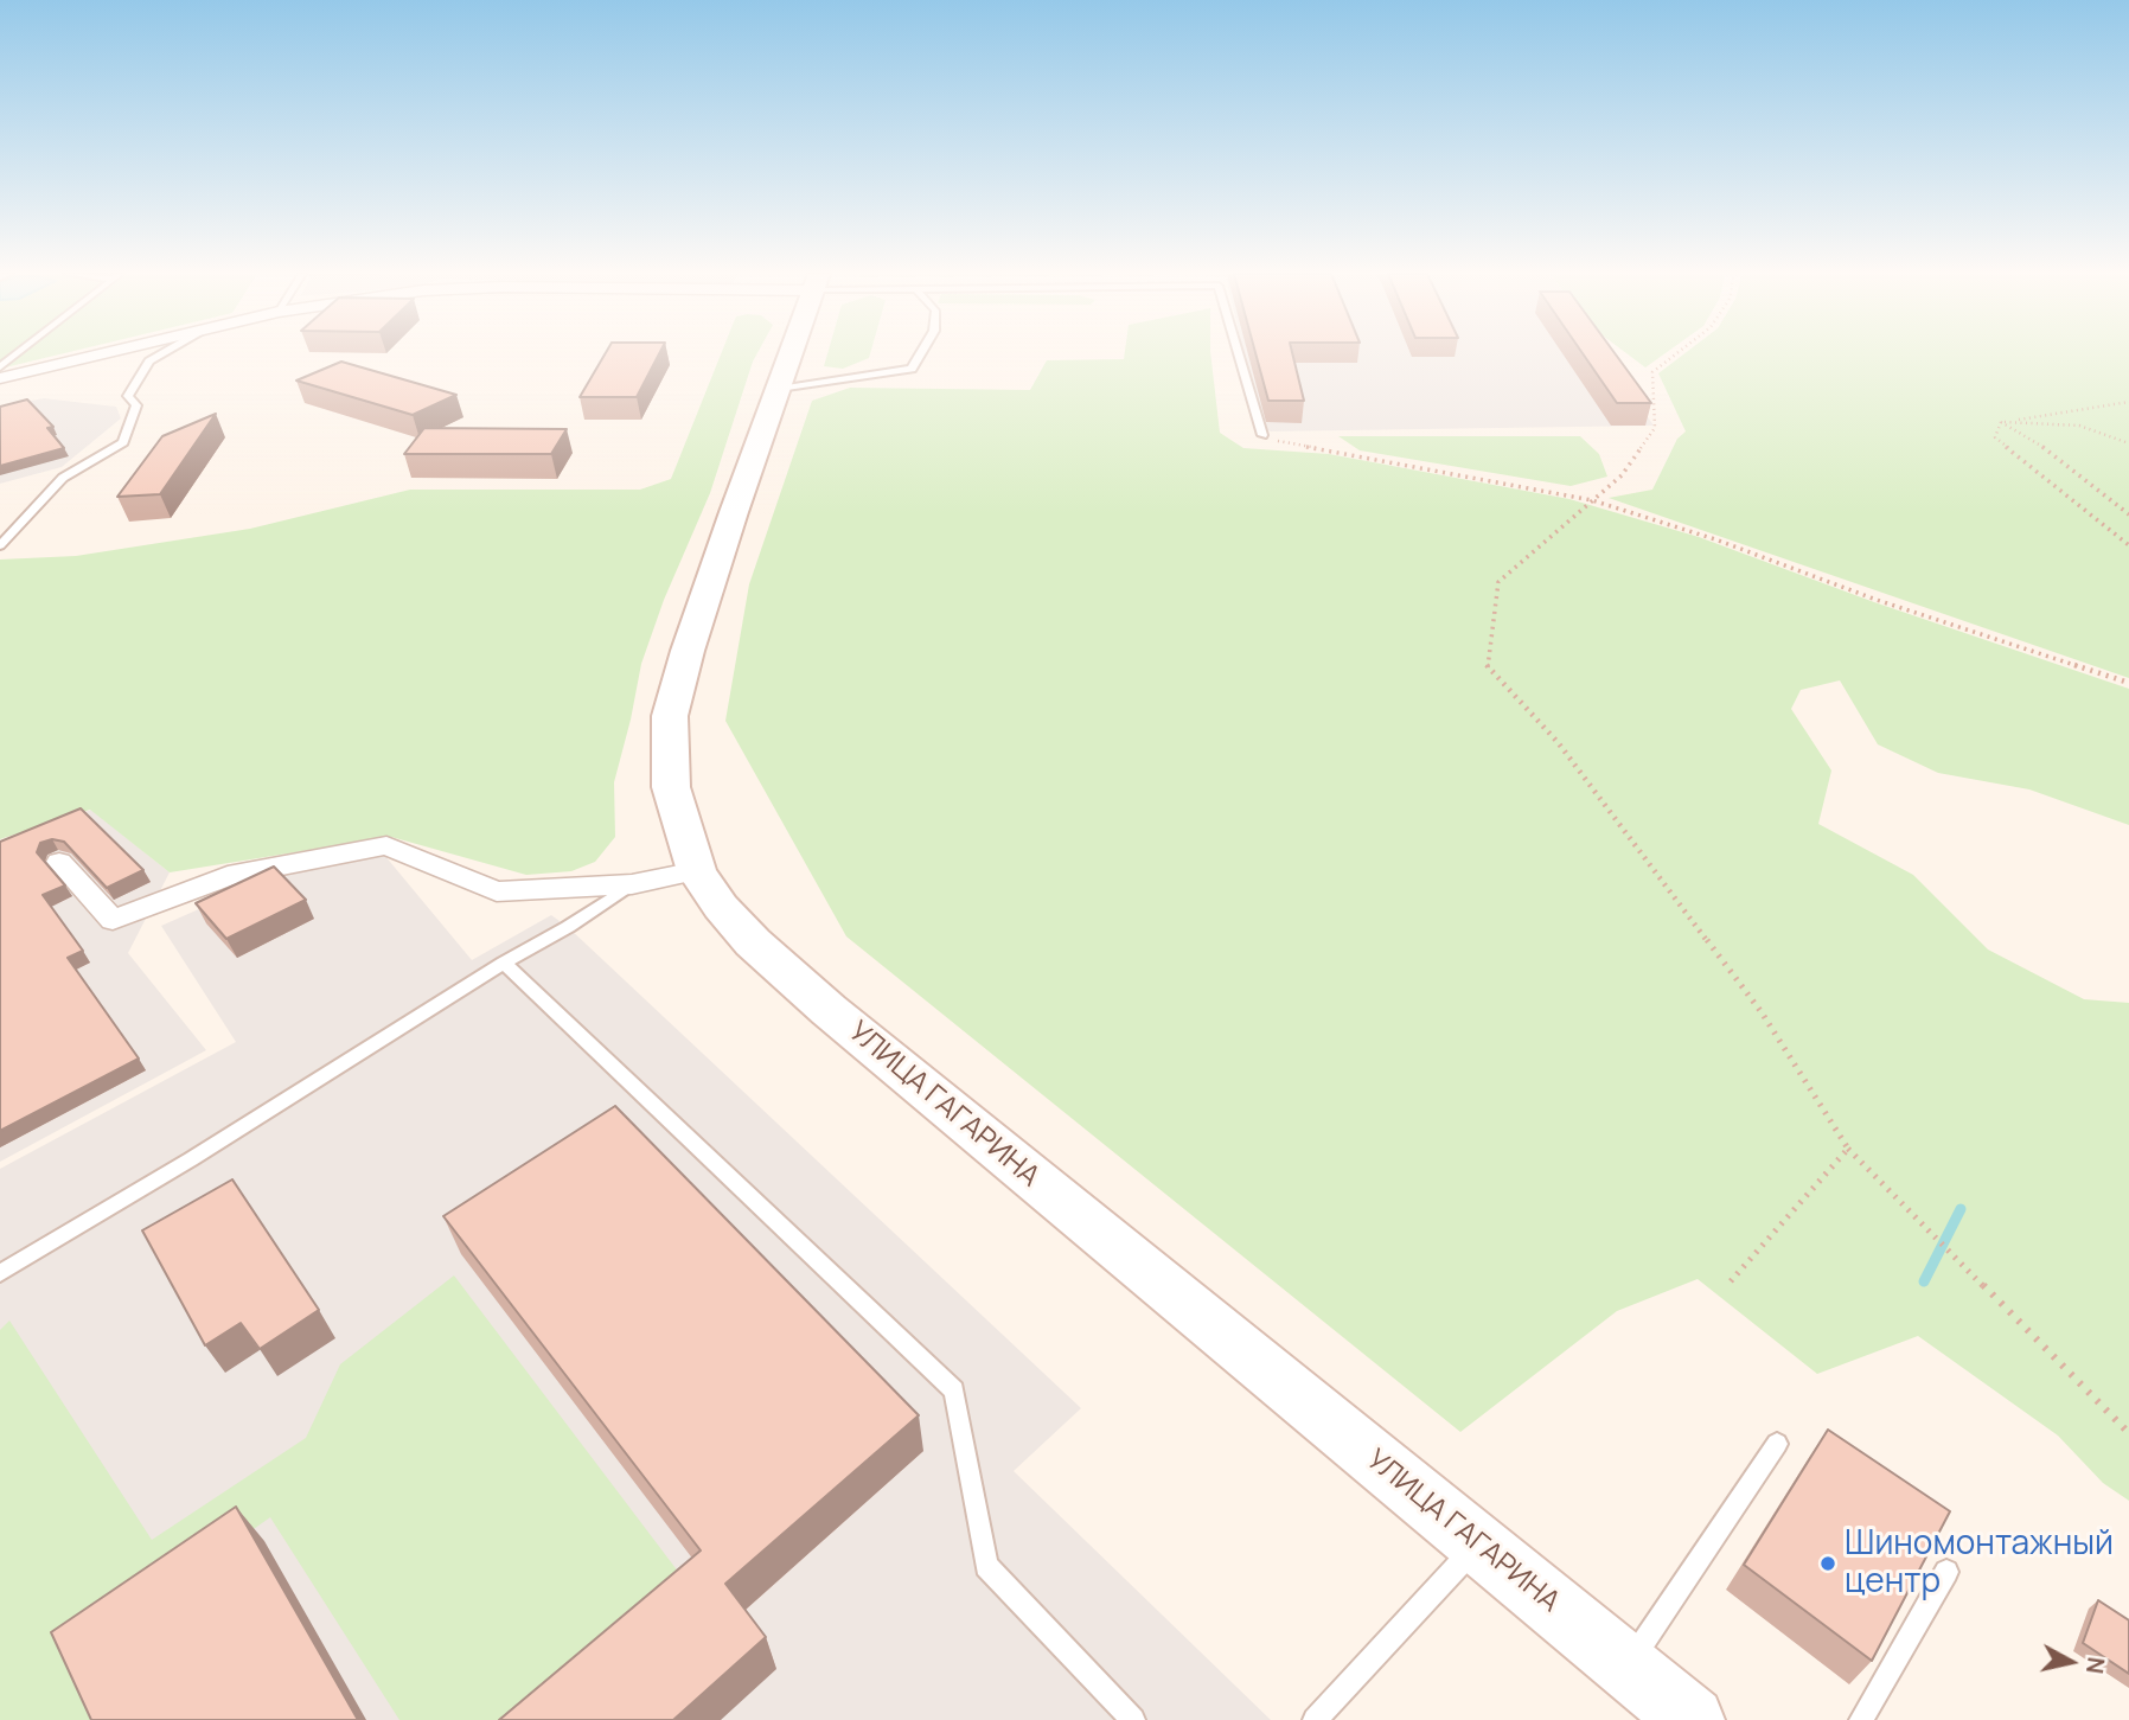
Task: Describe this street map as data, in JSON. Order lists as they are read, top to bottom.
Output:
{
  "streets": {
    "main road": ["УЛИЦА ГАГАРИНА"]
  },
  "places": ["Шиномонтажный центр"],
  "north": "right"
}
